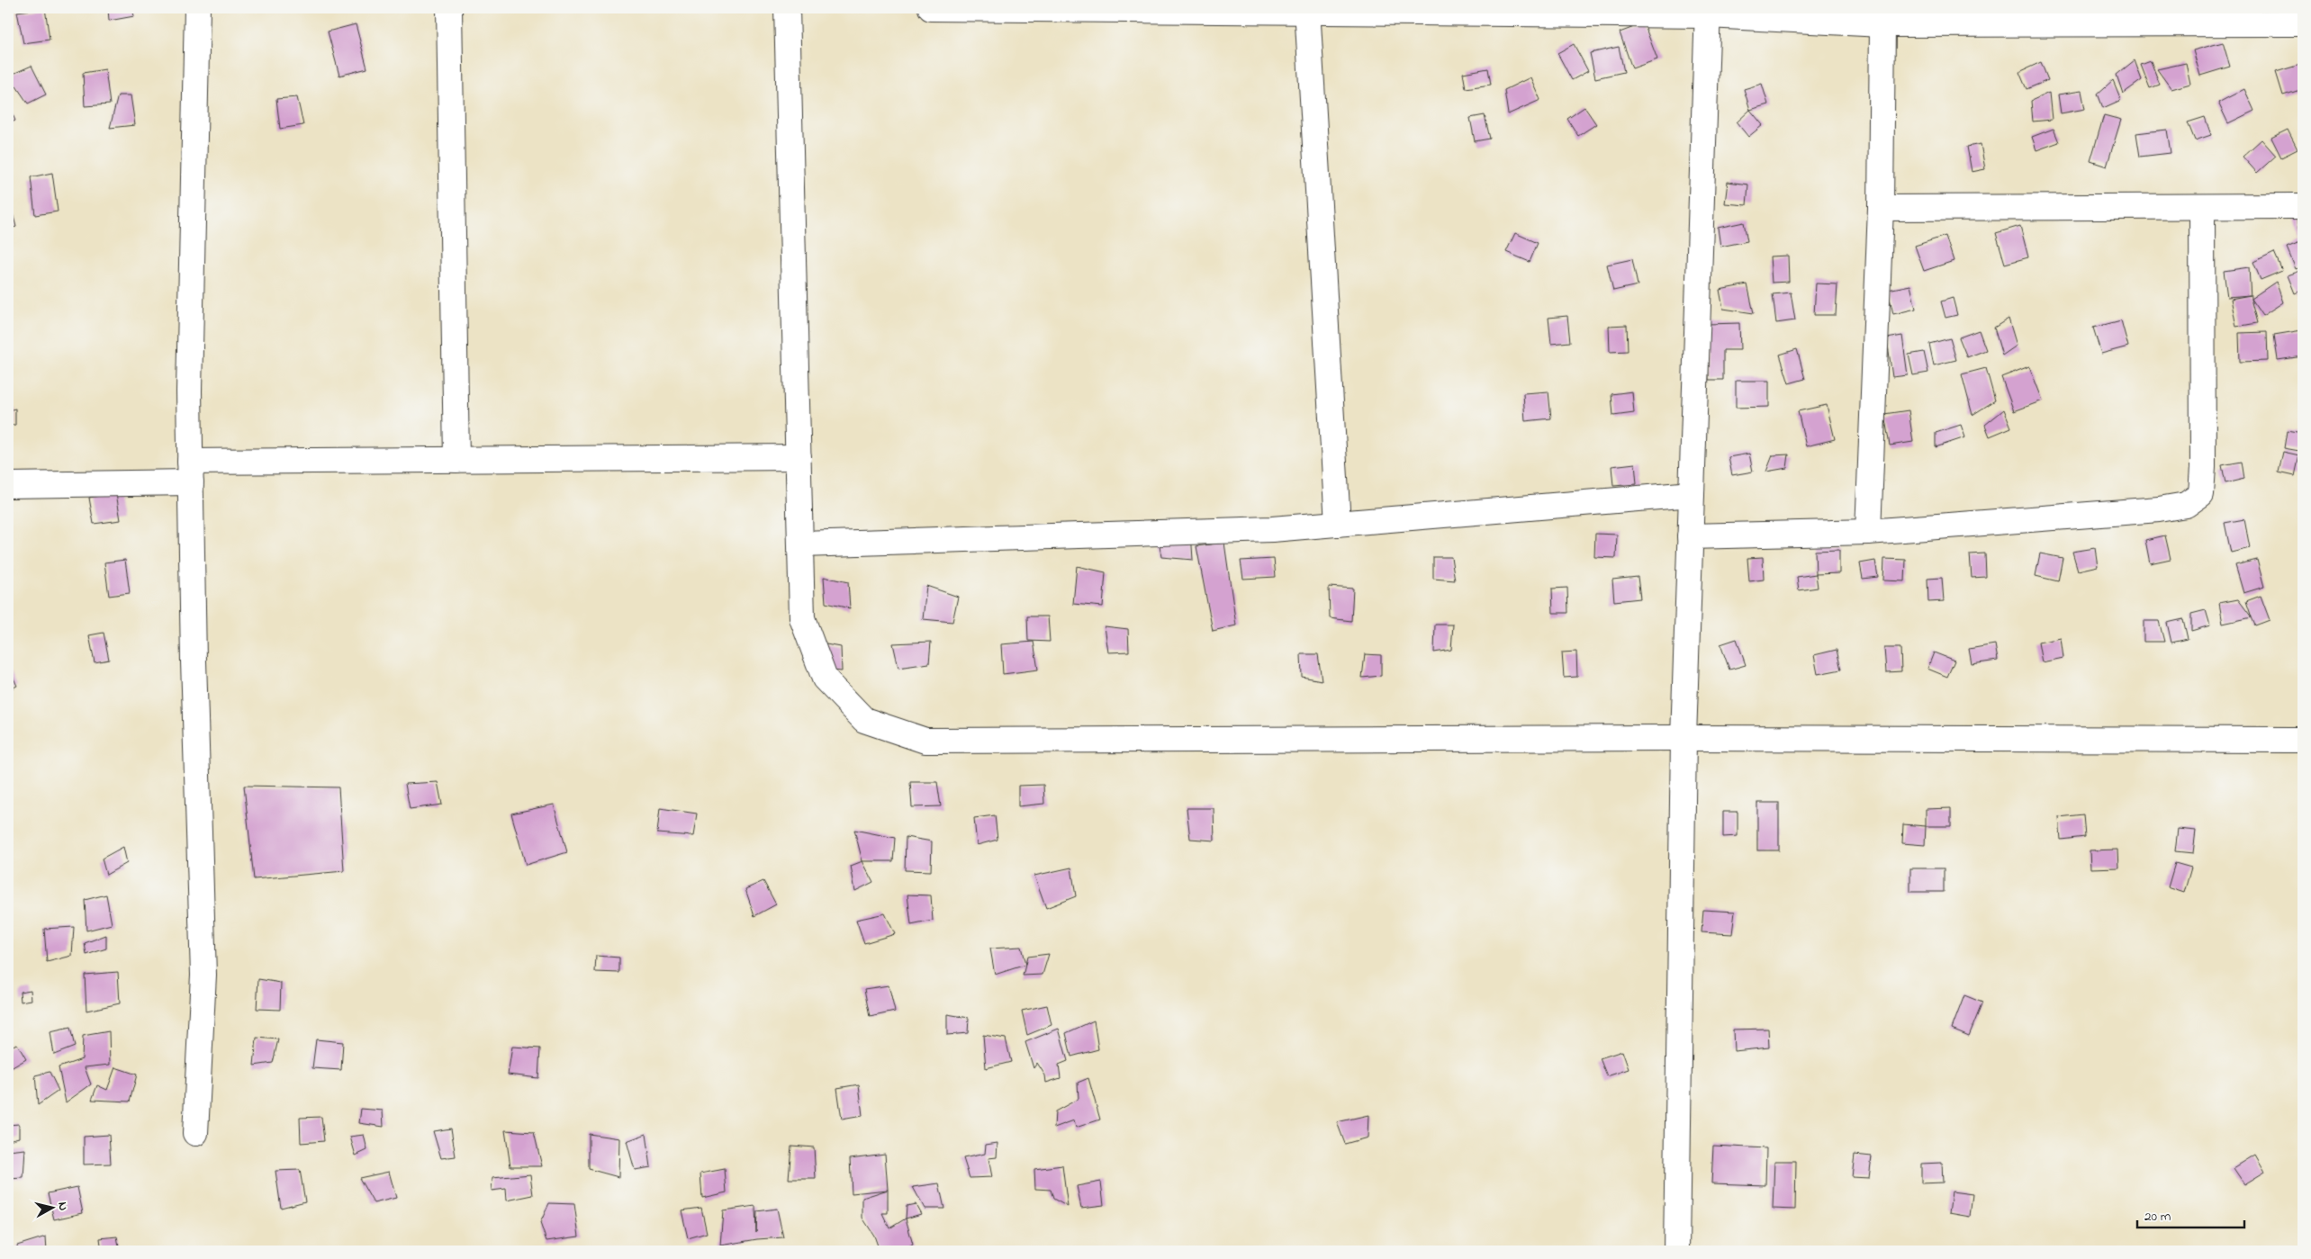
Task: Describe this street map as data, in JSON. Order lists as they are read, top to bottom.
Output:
{
  "scale_bar": "20 m",
  "north": "right"
}
